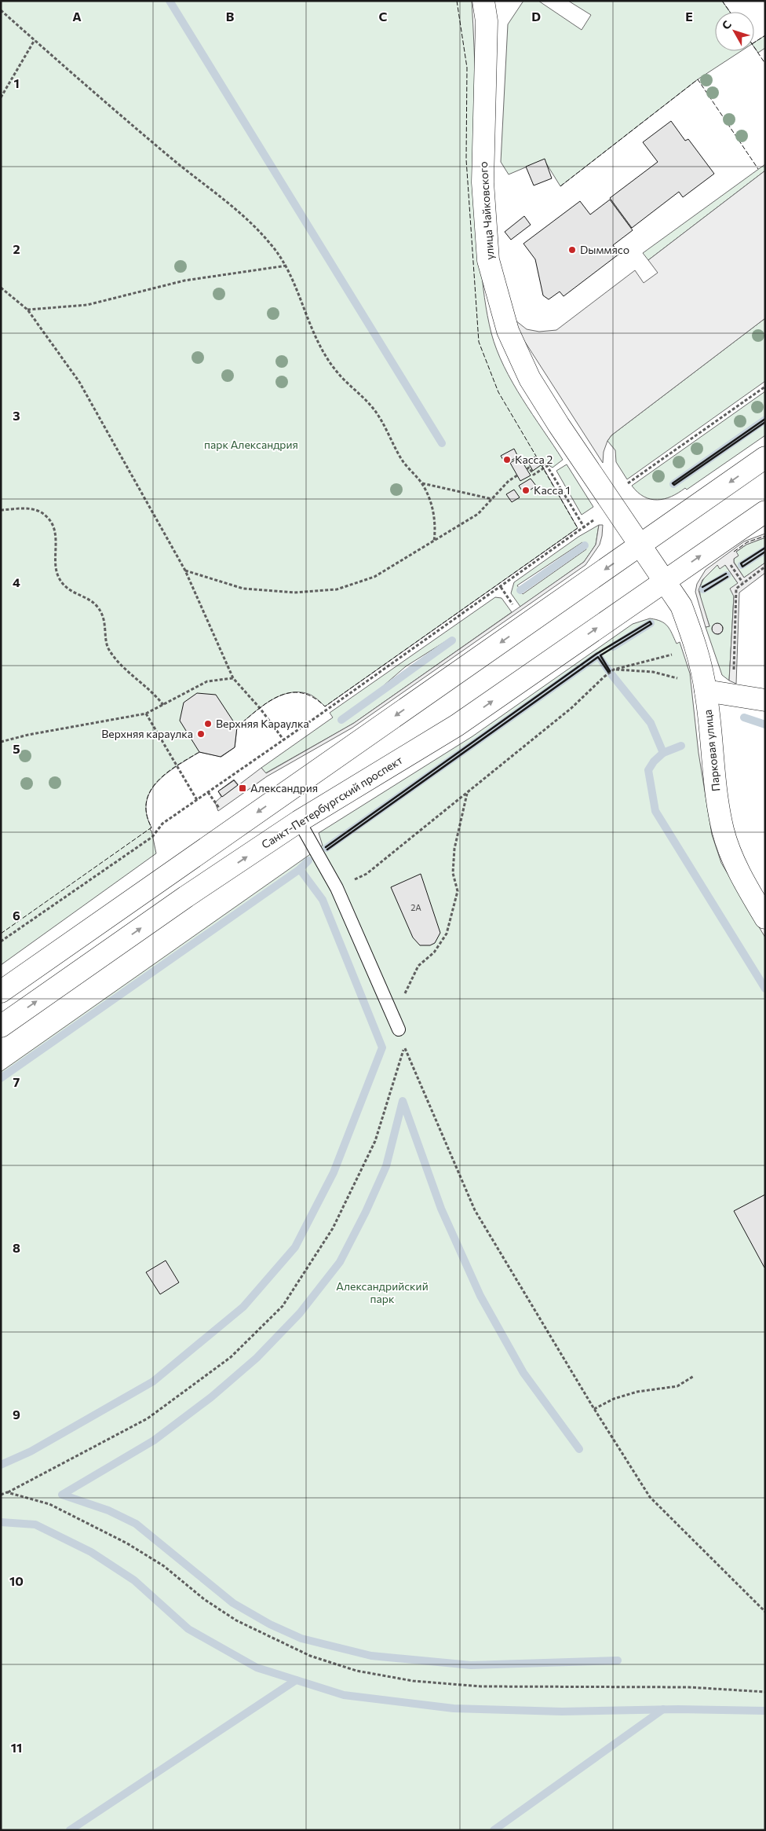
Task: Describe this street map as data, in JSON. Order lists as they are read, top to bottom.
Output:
{
  "streets": {
    "main road": ["улица Чайковского", "Парковая улица", "Санкт-Петербургский проспект"]
  },
  "crossings": [
    ["улица Чайковского", "Парковая улица"],
    ["улица Чайковского", "Санкт-Петербургский проспект"],
    ["Парковая улица", "Санкт-Петербургский проспект"]
  ],
  "parks": ["парк Александрия", "Александрийский парк"],
  "places": {
    "other": [
      "Dыммясо",
      "Касса 2",
      "Касса 1",
      "Верхняя Караулка",
      "Верхняя караулка"
    ],
    "transit": ["Александрия"]
  },
  "house_numbers": ["2А"],
  "north": "top left",
  "grid": {
    "columns": [
      "A",
      "B",
      "C",
      "D",
      "E"
    ],
    "rows": [
      "1",
      "2",
      "3",
      "4",
      "5",
      "6",
      "7",
      "8",
      "9",
      "10",
      "11"
    ]
  }
}
